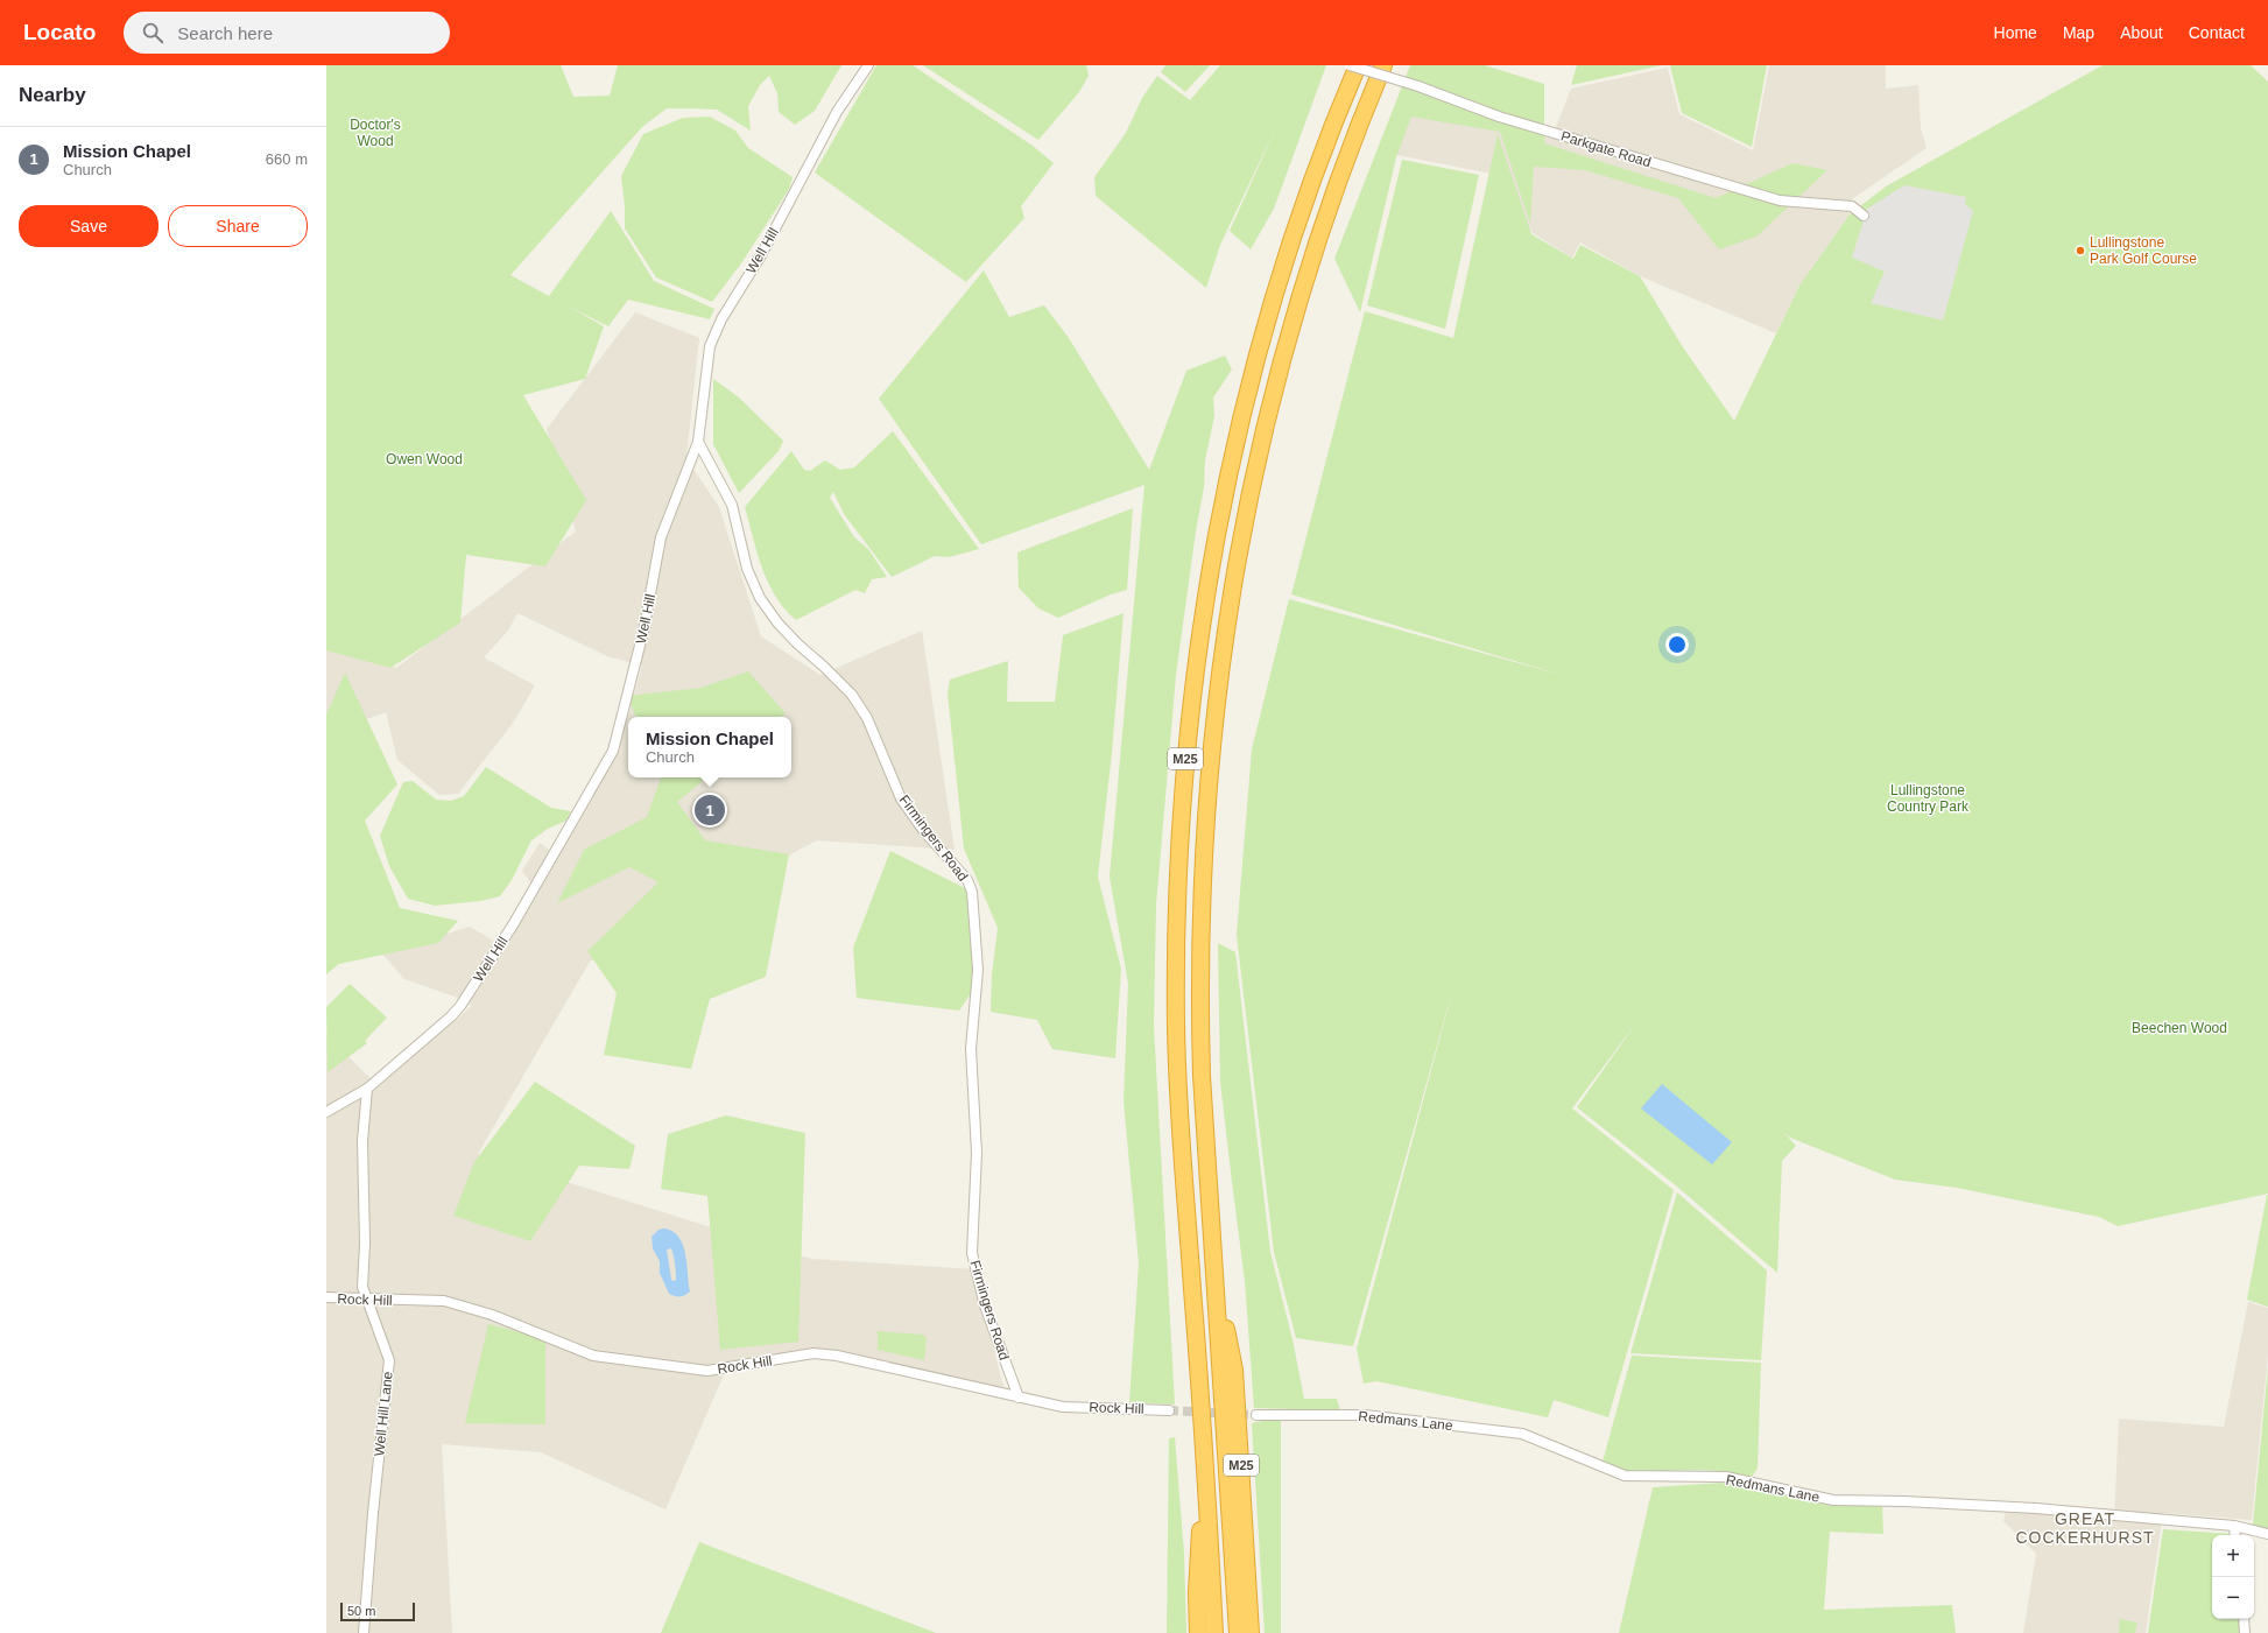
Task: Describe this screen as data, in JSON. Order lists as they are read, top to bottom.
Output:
{
  "streets": {
    "highway": ["M25"],
    "street": [
      "Parkgate Road",
      "Well Hill",
      "Firmingers Road",
      "Rock Hill",
      "Well Hill Lane",
      "Redmans Lane"
    ]
  },
  "crossings": [
    ["Well Hill", "Firmingers Road"],
    ["Well Hill", "Well Hill Lane"],
    ["Firmingers Road", "Rock Hill"],
    ["Rock Hill", "Well Hill Lane"]
  ],
  "districts": ["GREAT COCKERHURST"],
  "parks": [
    "Doctor's Wood",
    "Owen Wood",
    "Lullingstone Country Park",
    "Beechen Wood"
  ],
  "places": ["Lullingstone Park Golf Course"],
  "scale_bar": "50 m",
  "page": {
    "header": "Locato",
    "search": "Search here",
    "nav": [
      "Home",
      "Map",
      "About",
      "Contact"
    ],
    "heading": "Nearby",
    "list": [
      {
        "mark": "1",
        "name": "Mission Chapel",
        "note": "Church",
        "value": "660 m"
      }
    ],
    "buttons": ["Save", "Share"],
    "popup": ["Mission Chapel", "Church"],
    "pins": "1",
    "map_buttons": ["+", "−"],
    "scale": "50 m"
  }
}
